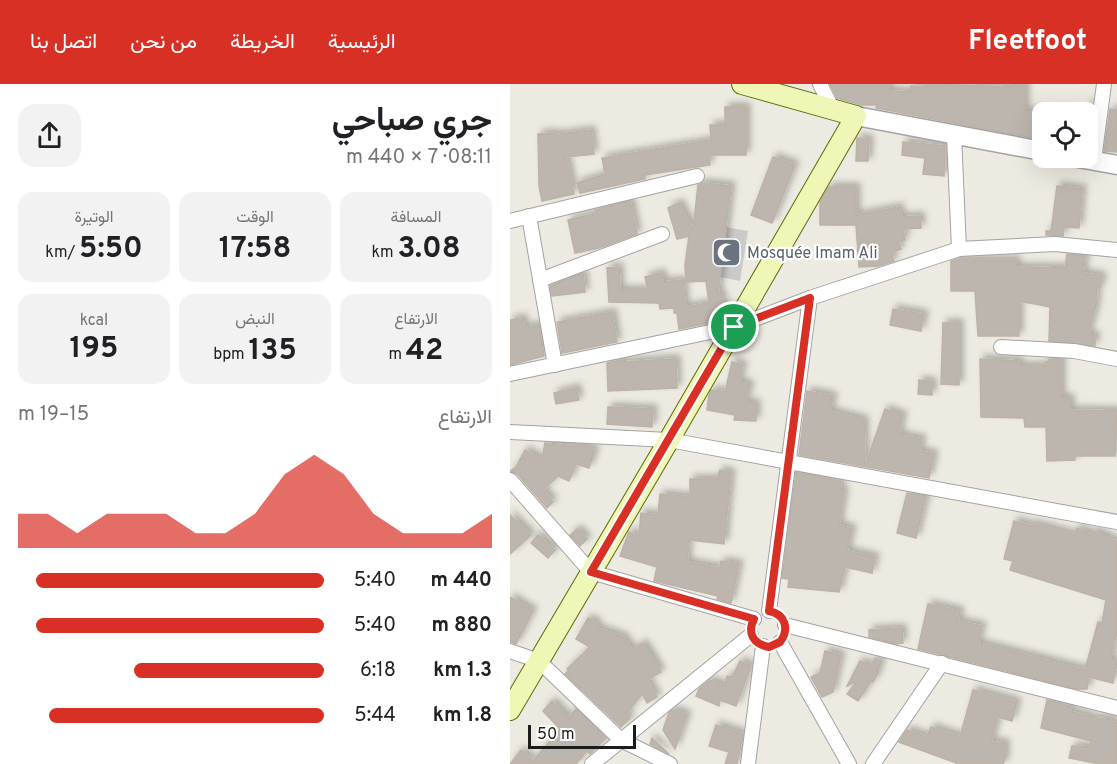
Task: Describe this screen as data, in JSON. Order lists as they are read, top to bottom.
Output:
{
  "places": {
    "mosque": ["Mosquée Imam Ali"]
  },
  "scale_bar": "50 m",
  "page": {
    "header": "Fleetfoot",
    "nav": [
      "الرئيسية",
      "الخريطة",
      "من نحن",
      "اتصل بنا"
    ],
    "heading": ["جري صباحي", "08:11 · 7 × 440 m"],
    "stats": [
      ["المسافة", "3.08 km"],
      ["الوقت", "17:58"],
      ["الوتيرة", "5:50 /km"],
      ["الارتفاع", "42 m"],
      ["النبض", "135 bpm"],
      ["kcal", "195"]
    ],
    "chart": ["الارتفاع", "15–19 m"],
    "list": [
      {
        "name": "440 m",
        "note": "5:40"
      },
      {
        "name": "880 m",
        "note": "5:40"
      },
      {
        "name": "1.3 km",
        "note": "6:18"
      },
      {
        "name": "1.8 km",
        "note": "5:44"
      }
    ],
    "scale": "50 m"
  }
}
